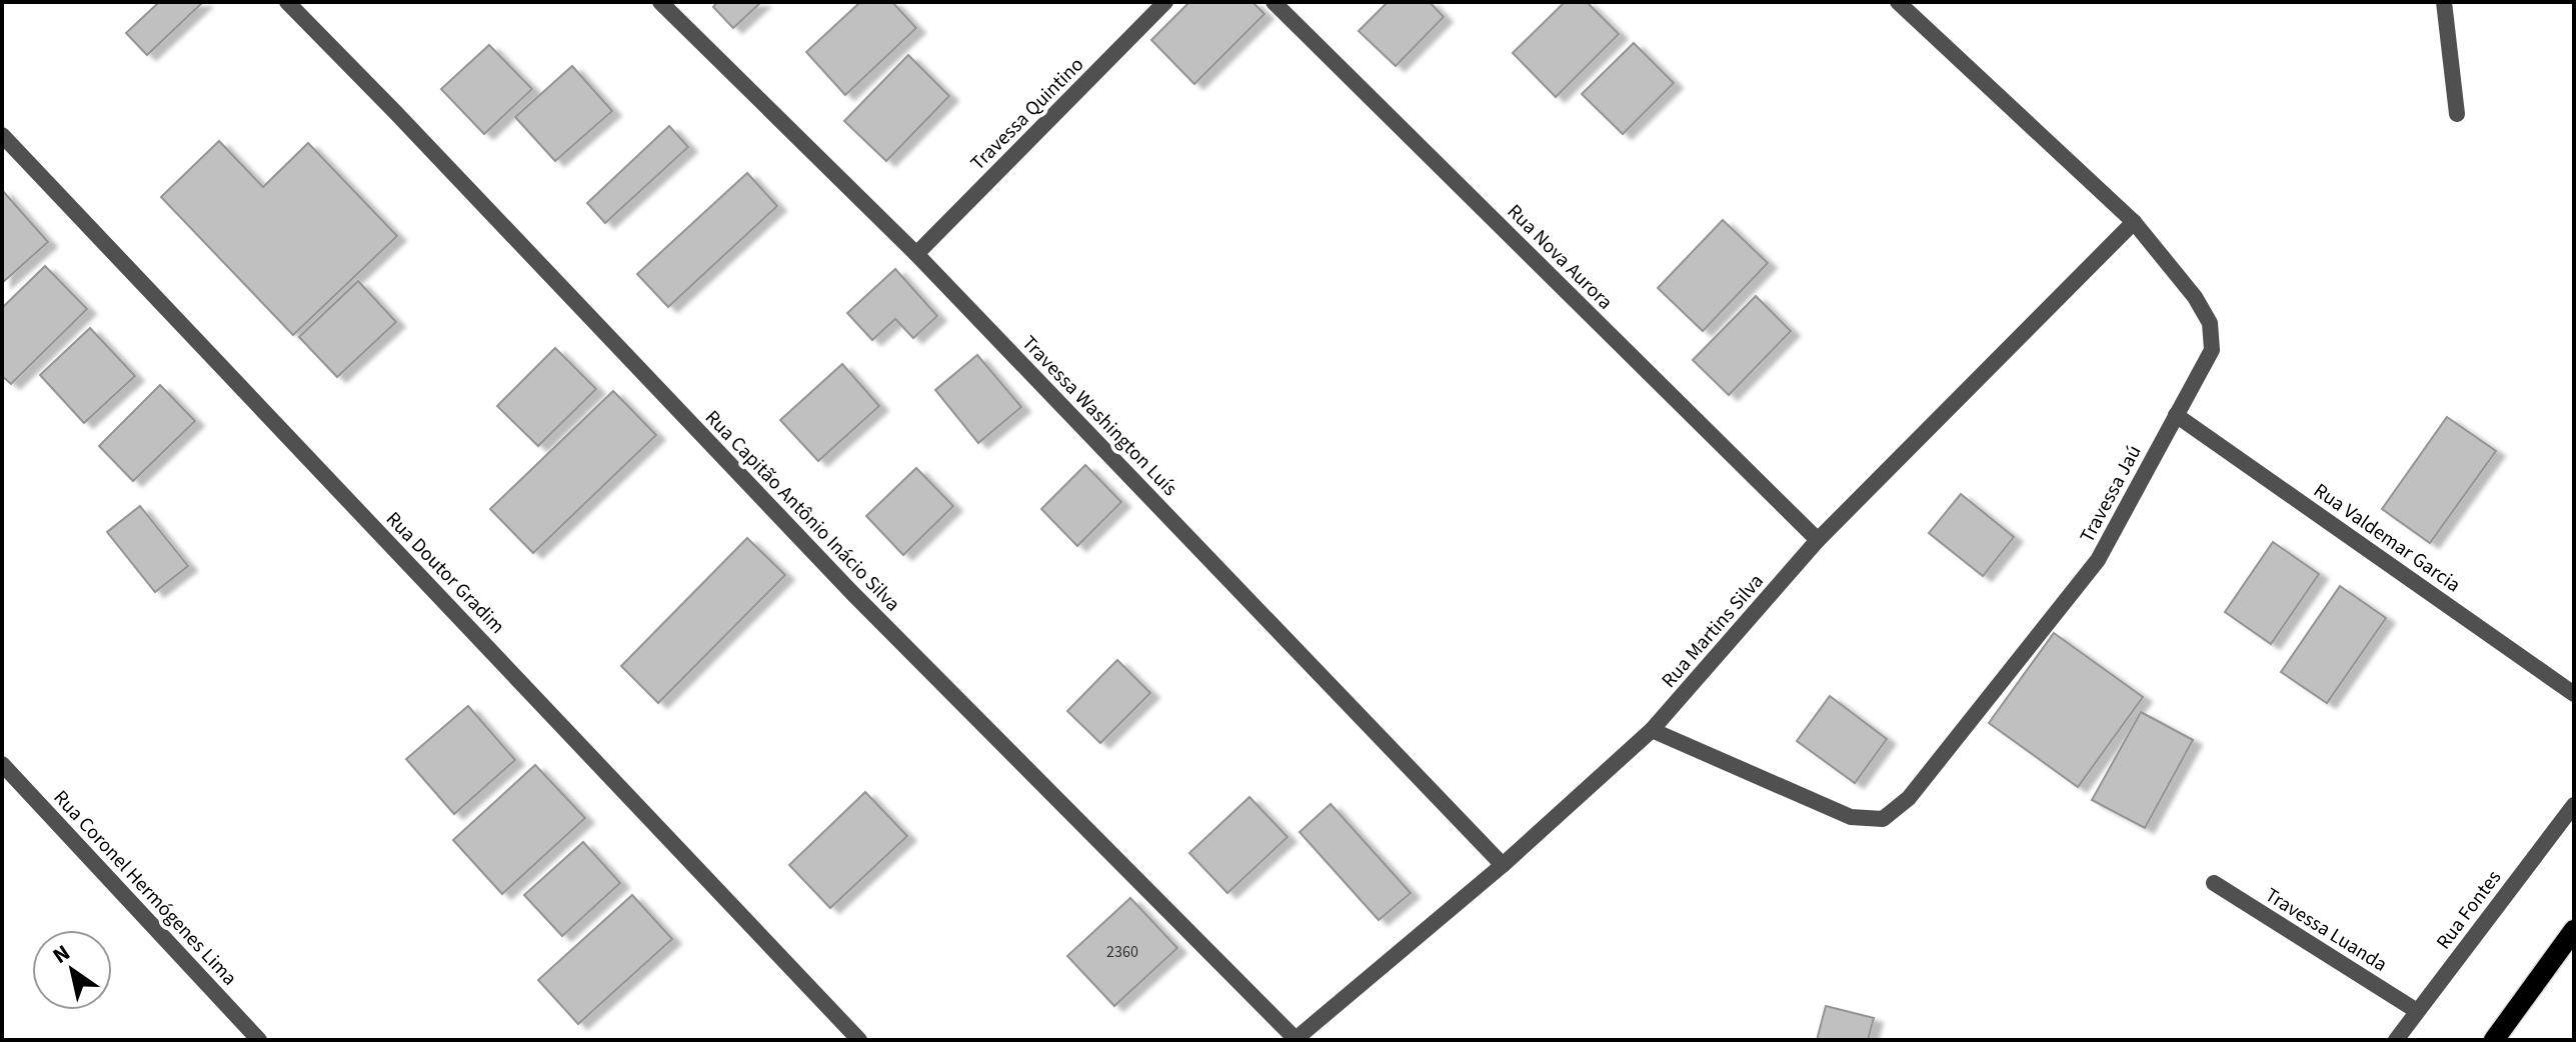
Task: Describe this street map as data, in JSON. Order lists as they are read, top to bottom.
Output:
{
  "streets": {
    "street": [
      "Travessa Quintino",
      "Rua Nova Aurora",
      "Travessa Washington Luís",
      "Travessa Jaú",
      "Rua Capitão Antônio Inácio Silva",
      "Rua Valdemar Garcia",
      "Rua Doutor Gradim",
      "Rua Martins Silva",
      "Rua Coronel Hermógenes Lima",
      "Rua Fontes",
      "Travessa Luanda"
    ]
  },
  "crossings": [
    ["Travessa Quintino", "Travessa Washington Luís"],
    ["Rua Nova Aurora", "Rua Martins Silva"],
    ["Travessa Washington Luís", "Rua Martins Silva"],
    ["Travessa Jaú", "Rua Valdemar Garcia"],
    ["Travessa Jaú", "Rua Martins Silva"],
    ["Rua Capitão Antônio Inácio Silva", "Rua Martins Silva"],
    ["Rua Fontes", "Travessa Luanda"]
  ],
  "house_numbers": ["2360"],
  "north": "top left"
}
